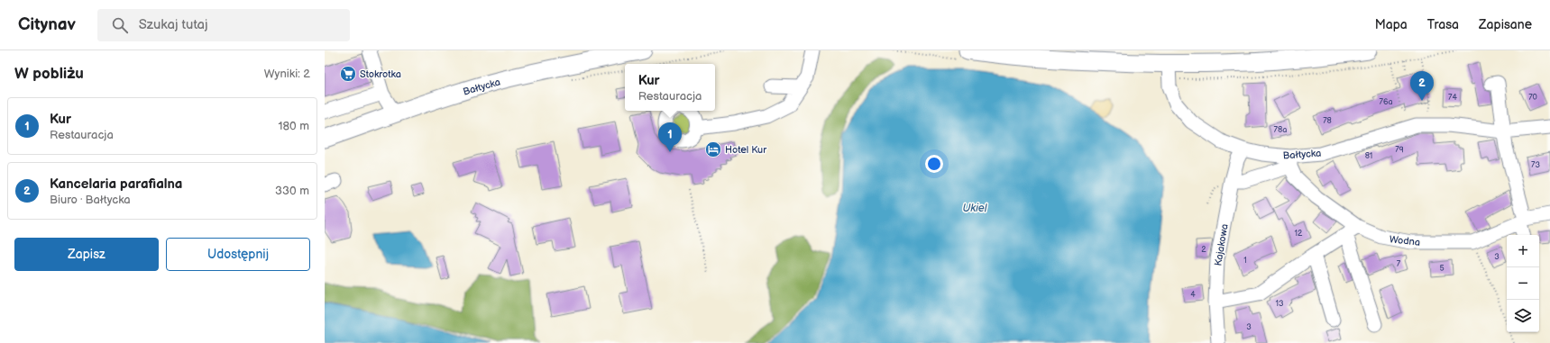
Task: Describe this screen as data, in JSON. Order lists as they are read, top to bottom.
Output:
{
  "streets": {
    "main road": ["Bałtycka"],
    "street": ["Wodna", "Kajakowa"]
  },
  "crossings": [
    ["Bałtycka", "Wodna"],
    ["Bałtycka", "Kajakowa"]
  ],
  "water": ["Ukiel"],
  "places": {
    "supermarket": ["Stokrotka"],
    "hotel": ["Hotel Kur"]
  },
  "house_numbers": [
    "74",
    "70",
    "76a",
    "78",
    "78a",
    "79",
    "81",
    "73",
    "12",
    "2",
    "3",
    "1",
    "7",
    "5",
    "4",
    "13",
    "3"
  ],
  "page": {
    "header": "Citynav",
    "search": "Szukaj tutaj",
    "nav": ["Mapa", "Trasa", "Zapisane"],
    "heading": ["W pobliżu", "Wyniki: 2"],
    "popup": ["Kur", "Restauracja"],
    "pins": ["2", "1"],
    "list": [
      {
        "mark": "1",
        "name": "Kur",
        "note": "Restauracja",
        "value": "180 m"
      },
      {
        "mark": "2",
        "name": "Kancelaria parafialna",
        "note": "Biuro · Bałtycka",
        "value": "330 m"
      }
    ],
    "buttons": ["Zapisz", "Udostępnij"],
    "map_buttons": ["+", "−"]
  }
}
